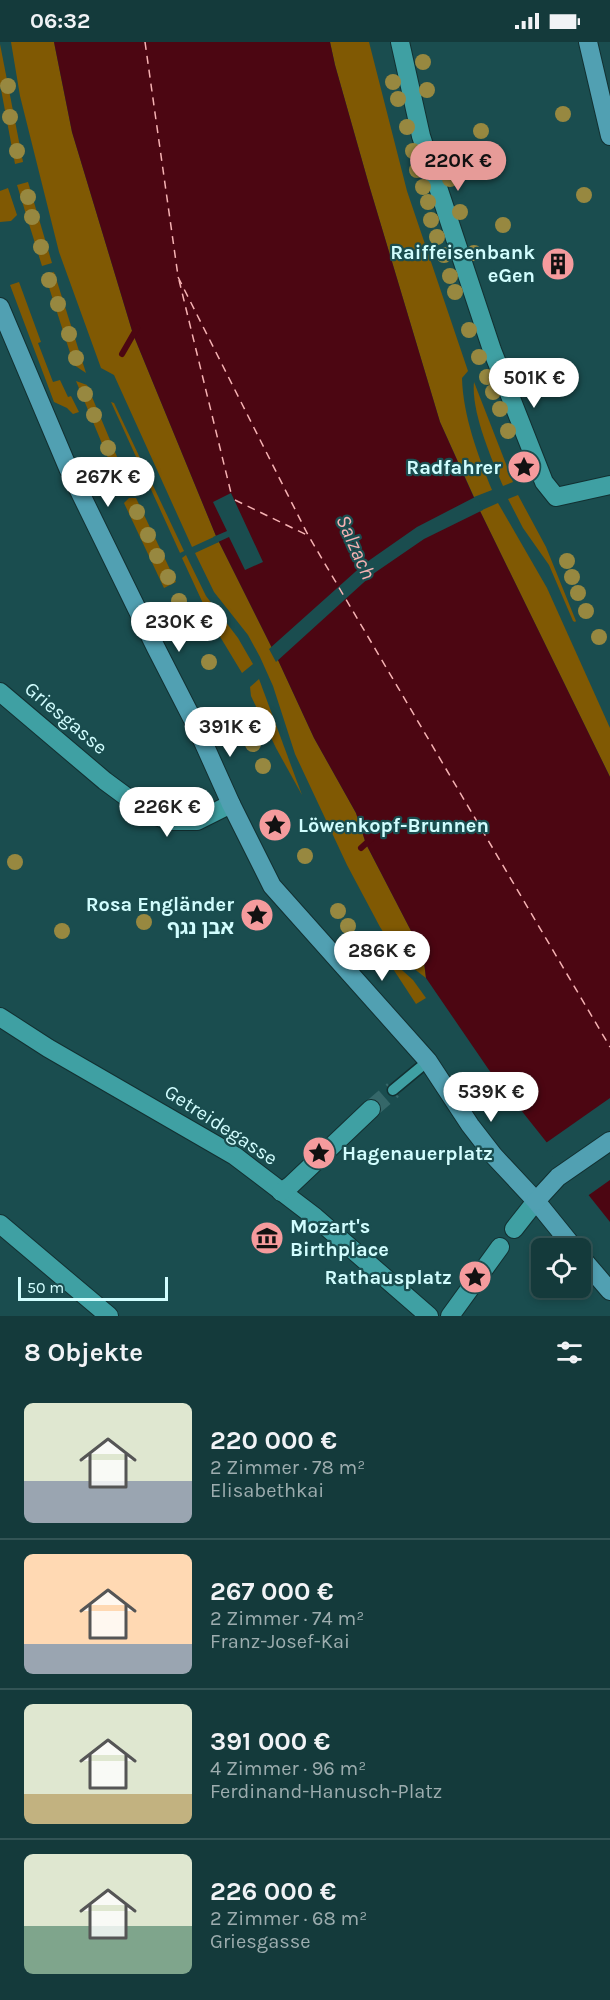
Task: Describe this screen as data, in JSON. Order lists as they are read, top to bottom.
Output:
{
  "streets": {
    "street": ["Griesgasse", "Getreidegasse"]
  },
  "water": ["Salzach"],
  "places": {
    "building": ["Raiffeisenbank eGen"],
    "place": [
      "Radfahrer",
      "Löwenkopf-Brunnen",
      "Rosa Engländer אבן נגף",
      "Hagenauerplatz",
      "Rathausplatz"
    ],
    "museum": ["Mozart's Birthplace"]
  },
  "scale_bar": "50 m",
  "page": {
    "status": "06:32",
    "price": [
      "220K €",
      "501K €",
      "267K €",
      "230K €",
      "391K €",
      "226K €",
      "286K €",
      "539K €"
    ],
    "scale": "50 m",
    "heading": "8 Objekte",
    "list": [
      {
        "name": "220 000 €",
        "note": "2 Zimmer · 78 m² · Elisabethkai"
      },
      {
        "name": "267 000 €",
        "note": "2 Zimmer · 74 m² · Franz-Josef-Kai"
      },
      {
        "name": "391 000 €",
        "note": "4 Zimmer · 96 m² · Ferdinand-Hanusch-Platz"
      },
      {
        "name": "226 000 €",
        "note": "2 Zimmer · 68 m² · Griesgasse"
      }
    ]
  }
}
